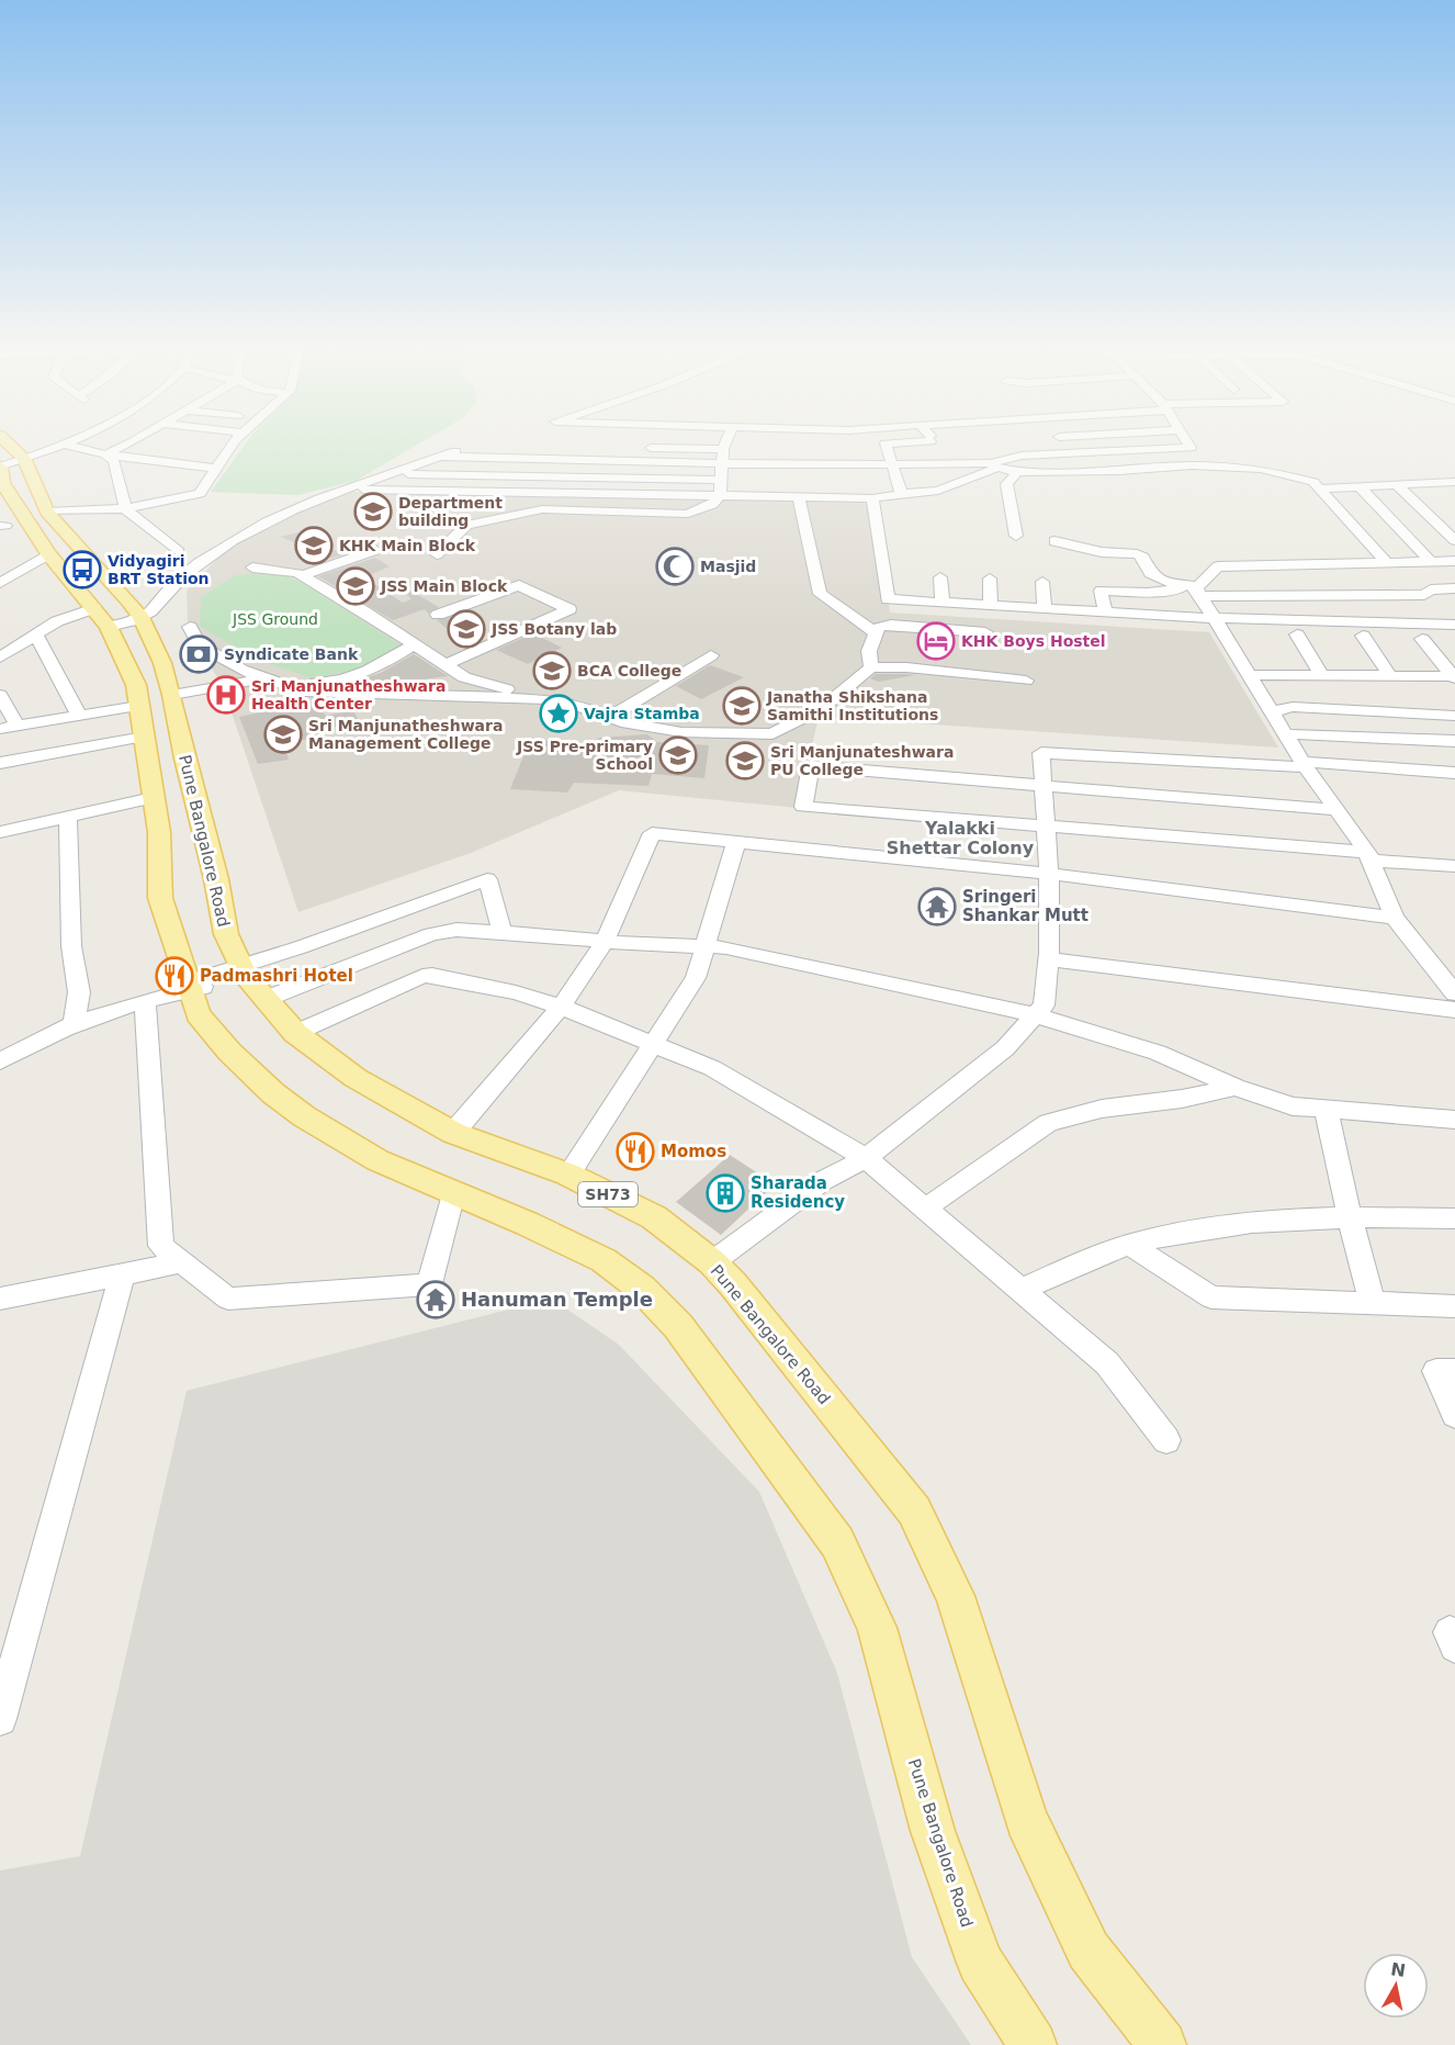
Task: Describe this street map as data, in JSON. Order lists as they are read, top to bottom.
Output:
{
  "streets": {
    "main road": ["Pune Bangalore Road", "SH73"]
  },
  "districts": ["Yalakki Shettar Colony"],
  "parks": ["JSS Ground"],
  "places": {
    "school or university": [
      "Department building",
      "KHK Main Block",
      "JSS Main Block",
      "JSS Botany lab",
      "BCA College",
      "Janatha Shikshana Samithi Institutions",
      "Sri Manjunatheshwara Management College",
      "JSS Pre-primary School",
      "Sri Manjunateshwara PU College"
    ],
    "mosque": ["Masjid"],
    "bus stop": ["Vidyagiri BRT Station"],
    "hotel": ["KHK Boys Hostel"],
    "bank": ["Syndicate Bank"],
    "hospital": ["Sri Manjunatheshwara Health Center"],
    "place": ["Vajra Stamba"],
    "temple": ["Sringeri Shankar Mutt", "Hanuman Temple"],
    "restaurant": ["Padmashri Hotel", "Momos"],
    "building": ["Sharada Residency"]
  },
  "north": "top"
}
